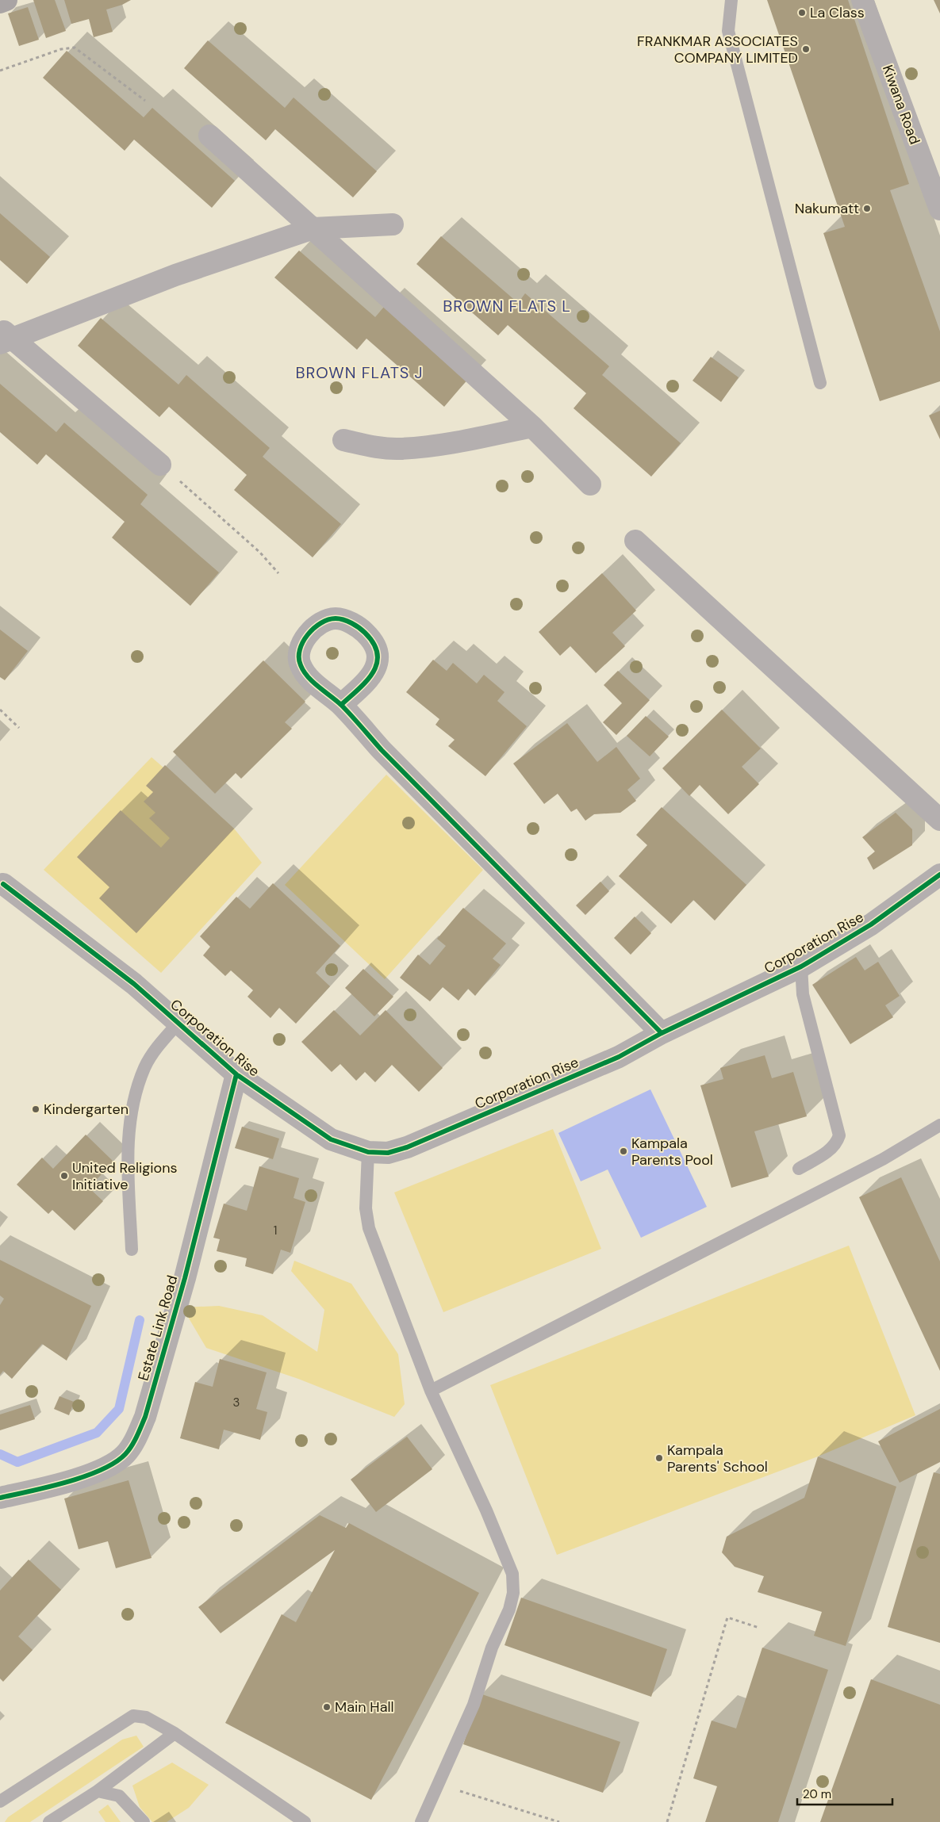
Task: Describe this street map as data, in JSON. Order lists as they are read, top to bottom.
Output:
{
  "streets": {
    "street": ["Kiwana Road", "Corporation Rise", "Estate Link Road"]
  },
  "crossings": [
    ["Corporation Rise", "Estate Link Road"]
  ],
  "districts": ["BROWN FLATS L", "BROWN FLATS J"],
  "places": [
    "La Class",
    "FRANKMAR ASSOCIATES COMPANY LIMITED",
    "Nakumatt",
    "Kindergarten",
    "Kampala Parents Pool",
    "United Religions Initiative",
    "Kampala Parents' School",
    "Main Hall"
  ],
  "house_numbers": ["1", "3"],
  "scale_bar": "20 m"
}
